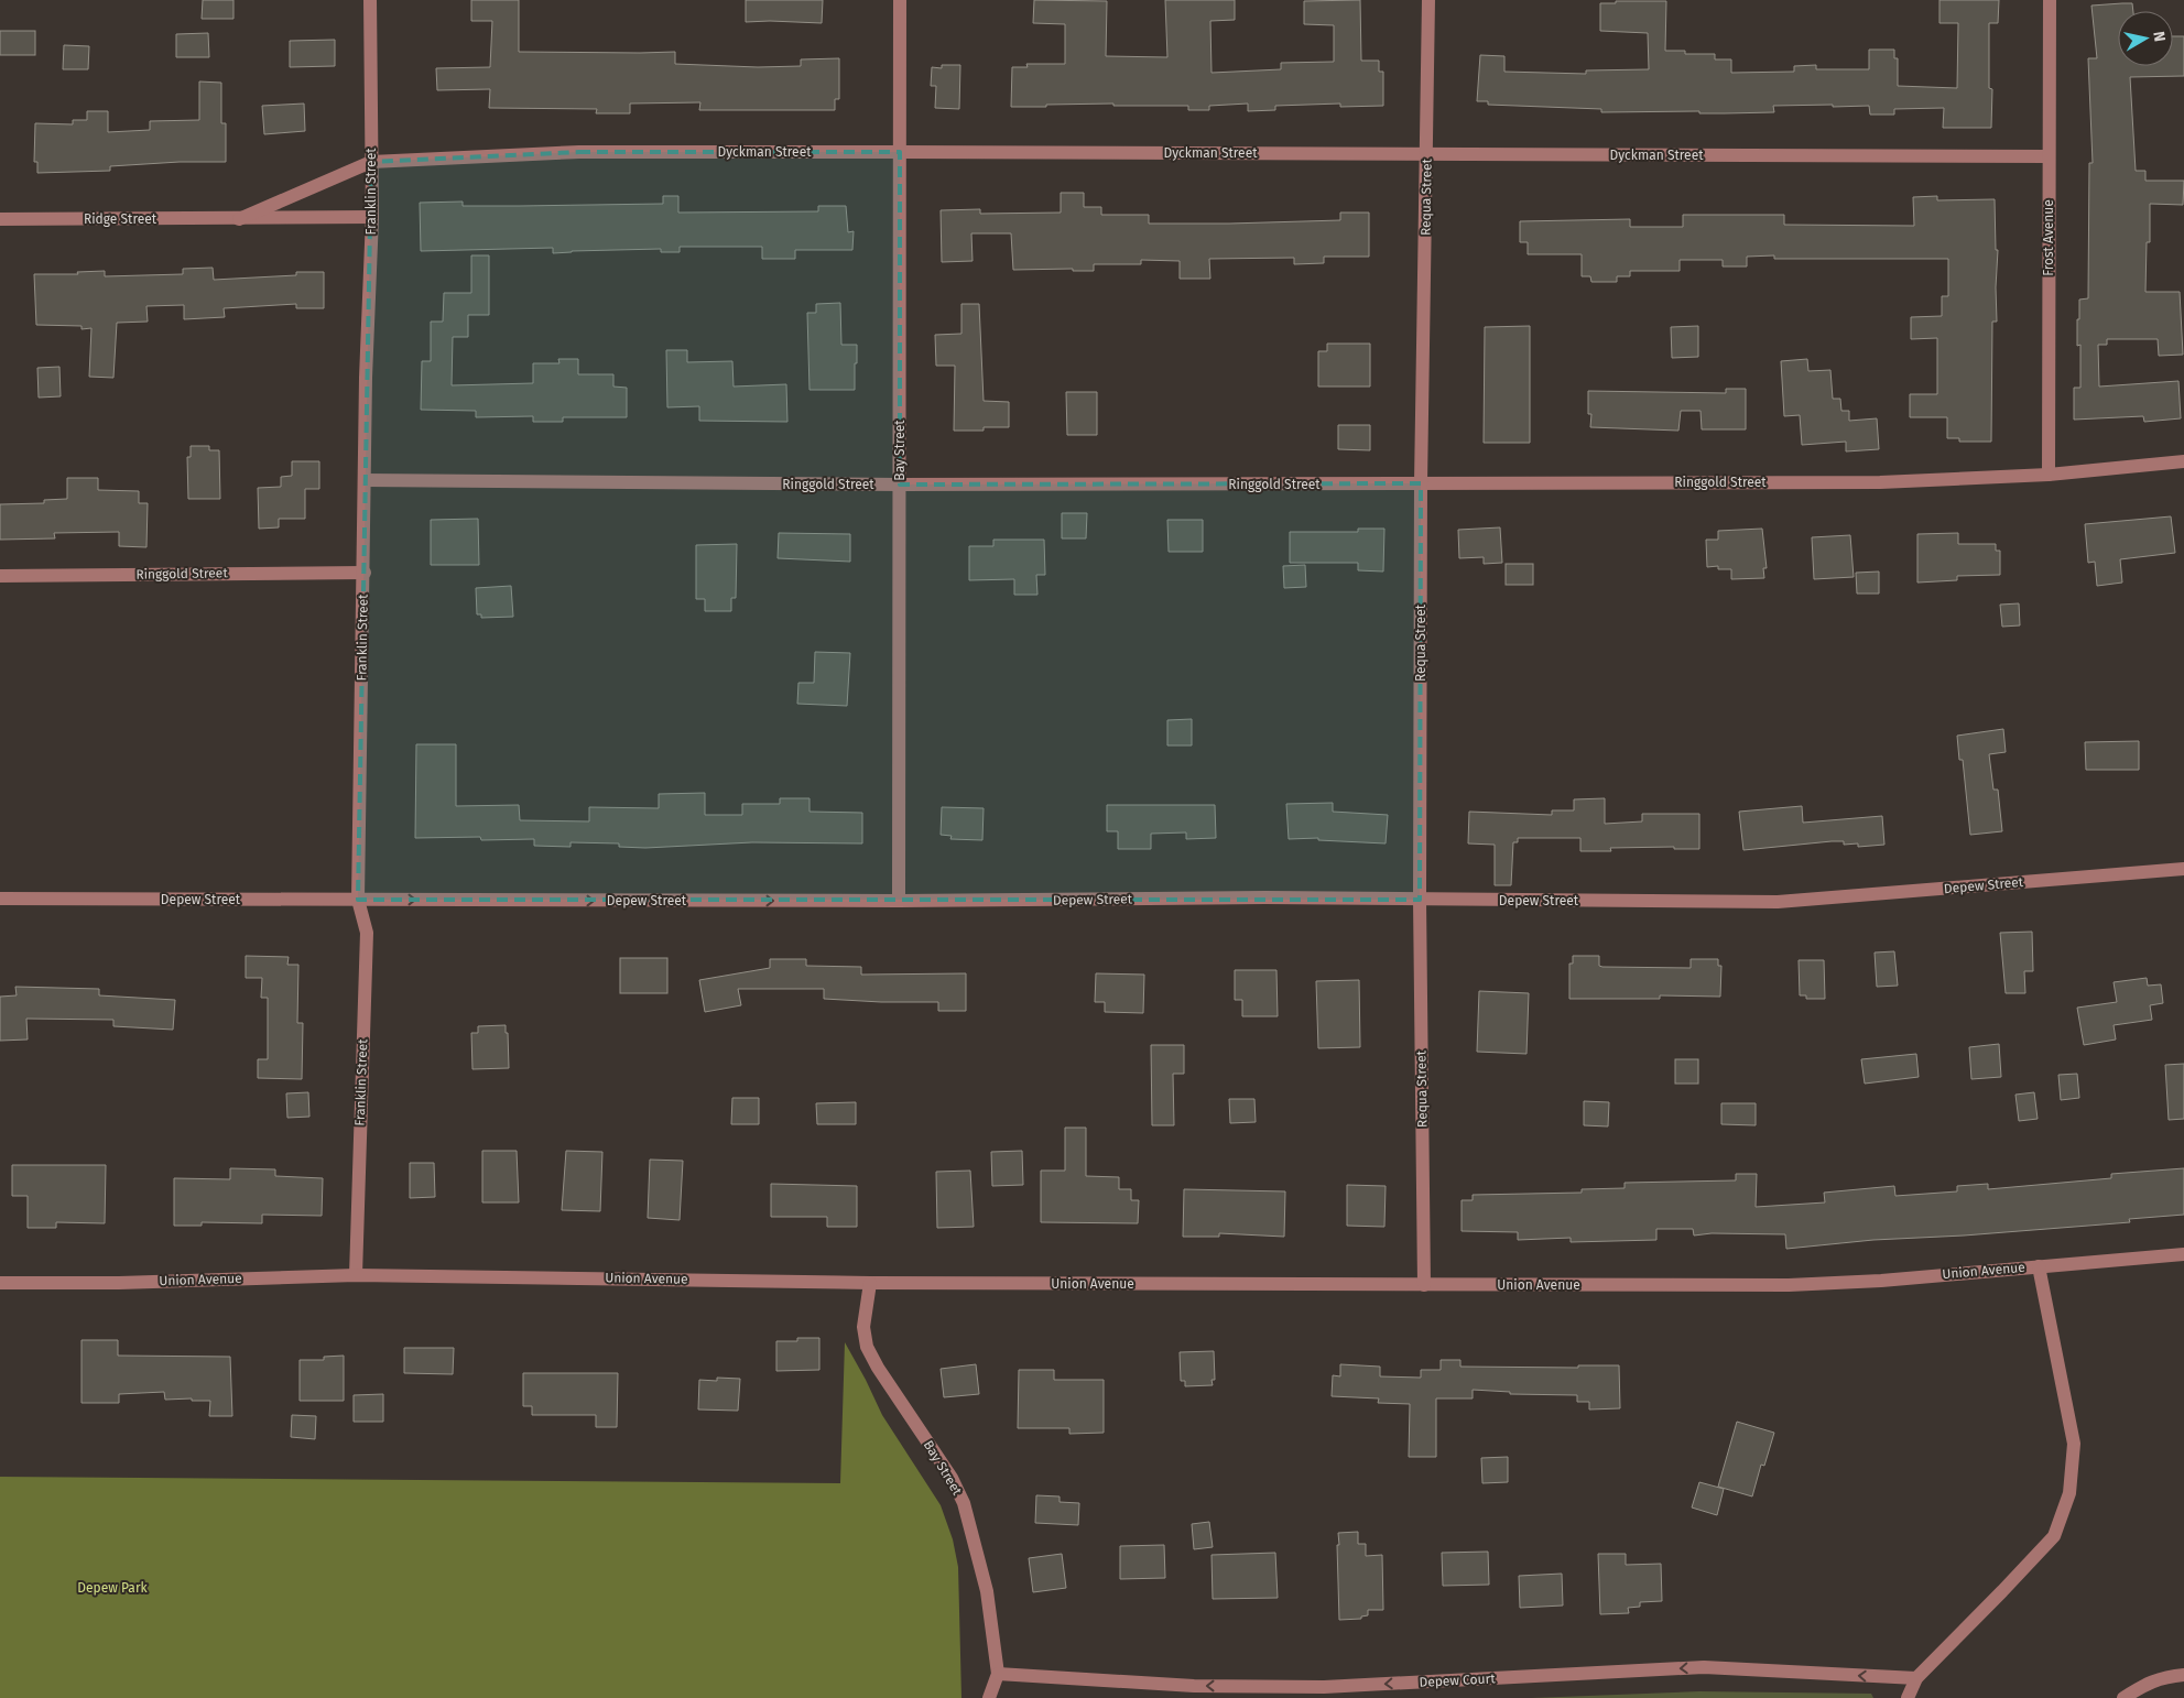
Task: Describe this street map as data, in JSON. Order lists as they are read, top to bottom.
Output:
{
  "streets": {
    "street": [
      "Dyckman Street",
      "Franklin Street",
      "Requa Street",
      "Ridge Street",
      "Frost Avenue",
      "Bay Street",
      "Ringgold Street",
      "Depew Street",
      "Union Avenue",
      "Depew Court"
    ]
  },
  "crossings": [
    ["Dyckman Street", "Franklin Street"],
    ["Dyckman Street", "Requa Street"],
    ["Dyckman Street", "Ridge Street"],
    ["Dyckman Street", "Frost Avenue"],
    ["Dyckman Street", "Bay Street"],
    ["Franklin Street", "Ridge Street"],
    ["Franklin Street", "Ringgold Street"],
    ["Franklin Street", "Depew Street"],
    ["Franklin Street", "Union Avenue"],
    ["Requa Street", "Ringgold Street"],
    ["Requa Street", "Depew Street"],
    ["Requa Street", "Union Avenue"],
    ["Frost Avenue", "Ringgold Street"],
    ["Bay Street", "Ringgold Street"],
    ["Bay Street", "Depew Street"],
    ["Bay Street", "Union Avenue"],
    ["Bay Street", "Depew Court"]
  ],
  "one_way": ["Depew Court"],
  "parks": ["Depew Park"],
  "north": "right"
}
